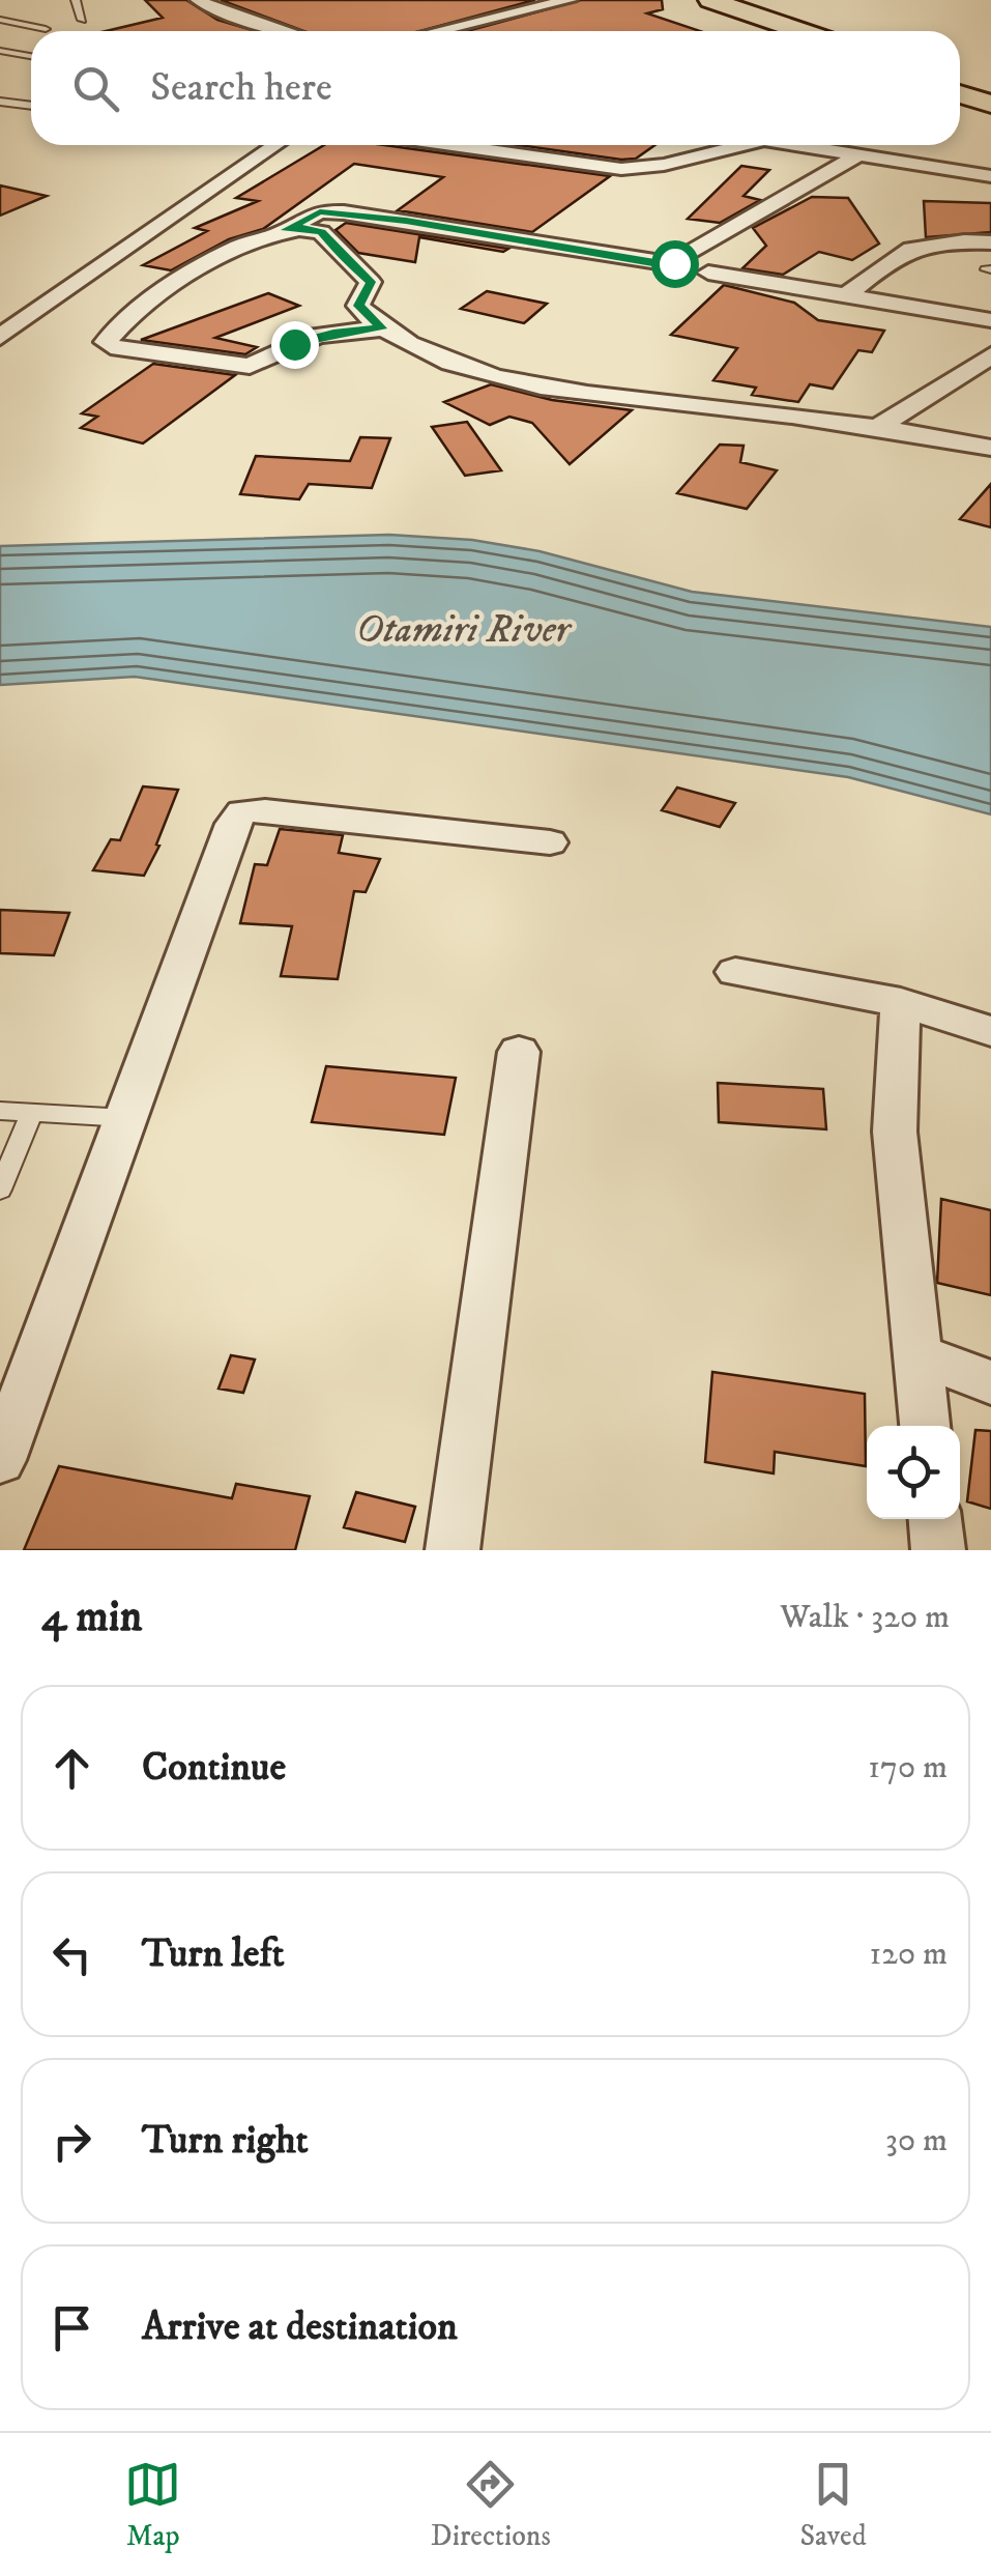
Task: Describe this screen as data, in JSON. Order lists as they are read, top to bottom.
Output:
{
  "water": ["Otamiri River"],
  "page": {
    "search": "Search here",
    "heading": ["4 min", "Walk · 320 m"],
    "list": [
      ["Continue", "170 m"],
      ["Turn left", "120 m"],
      ["Turn right", "30 m"],
      "Arrive at destination"
    ],
    "nav": ["Map", "Directions", "Saved"]
  }
}
